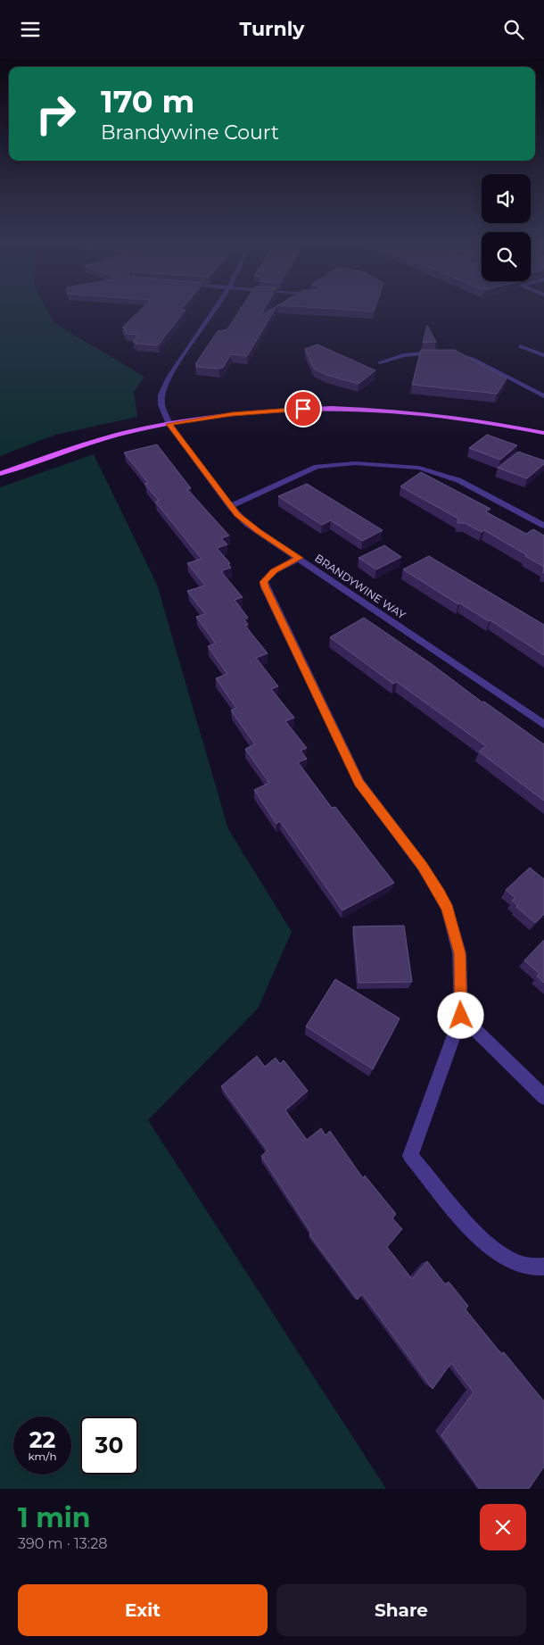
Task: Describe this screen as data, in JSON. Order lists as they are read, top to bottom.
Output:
{
  "streets": {
    "street": ["BRANDYWINE WAY"]
  },
  "page": {
    "header": "Turnly",
    "turn": ["170 m", "Brandywine Court"],
    "speed": "22 km/h",
    "limit": "30",
    "heading": ["1 min", "390 m · 13:28"],
    "buttons": ["Exit", "Share"]
  }
}
